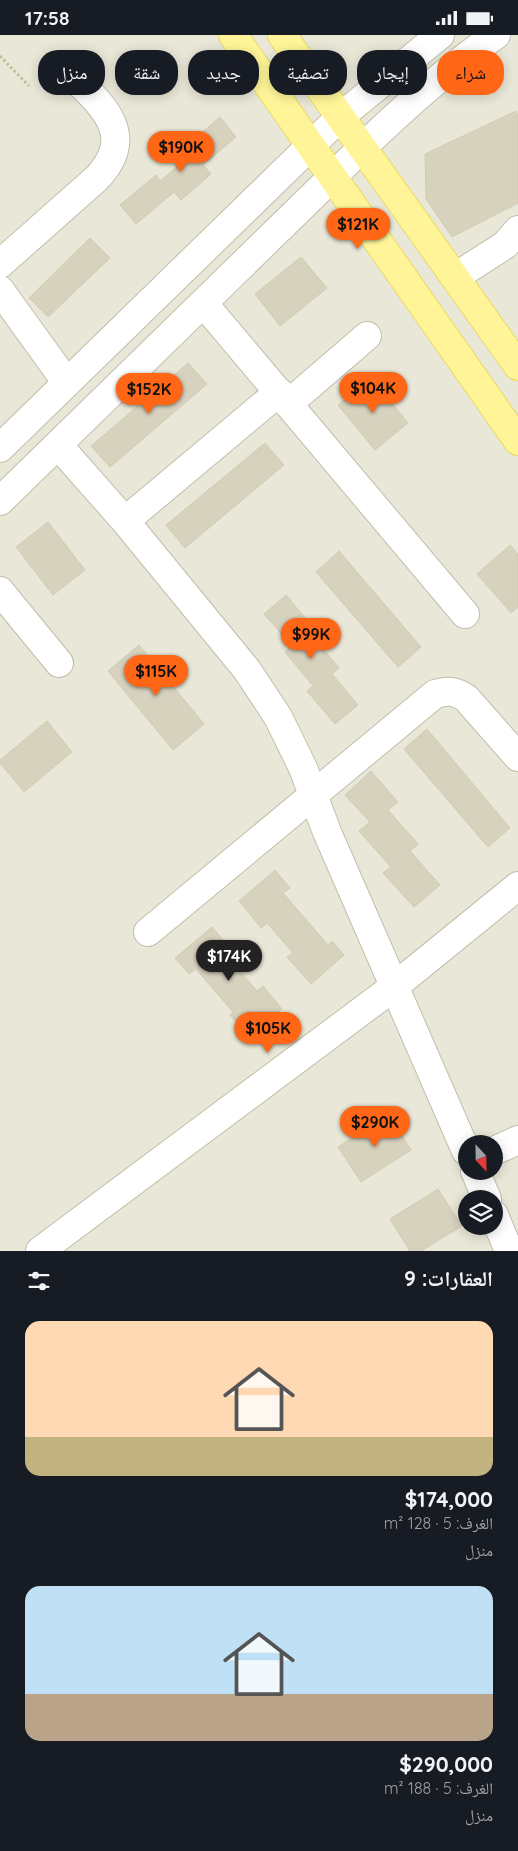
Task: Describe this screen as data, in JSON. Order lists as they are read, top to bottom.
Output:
{
  "north": "bottom",
  "page": {
    "status": "17:58",
    "chip": [
      "شراء",
      "إيجار",
      "تصفية",
      "جديد",
      "شقة",
      "منزل"
    ],
    "price": [
      "$190K",
      "$121K",
      "$104K",
      "$152K",
      "$99K",
      "$115K",
      "$174K",
      "$105K",
      "$290K"
    ],
    "heading": "العقارات: 9",
    "list": [
      {
        "name": "$174,000",
        "note": "الغرف: 5 · 128 m² · منزل"
      },
      {
        "name": "$290,000",
        "note": "الغرف: 5 · 188 m² · منزل"
      }
    ]
  }
}
